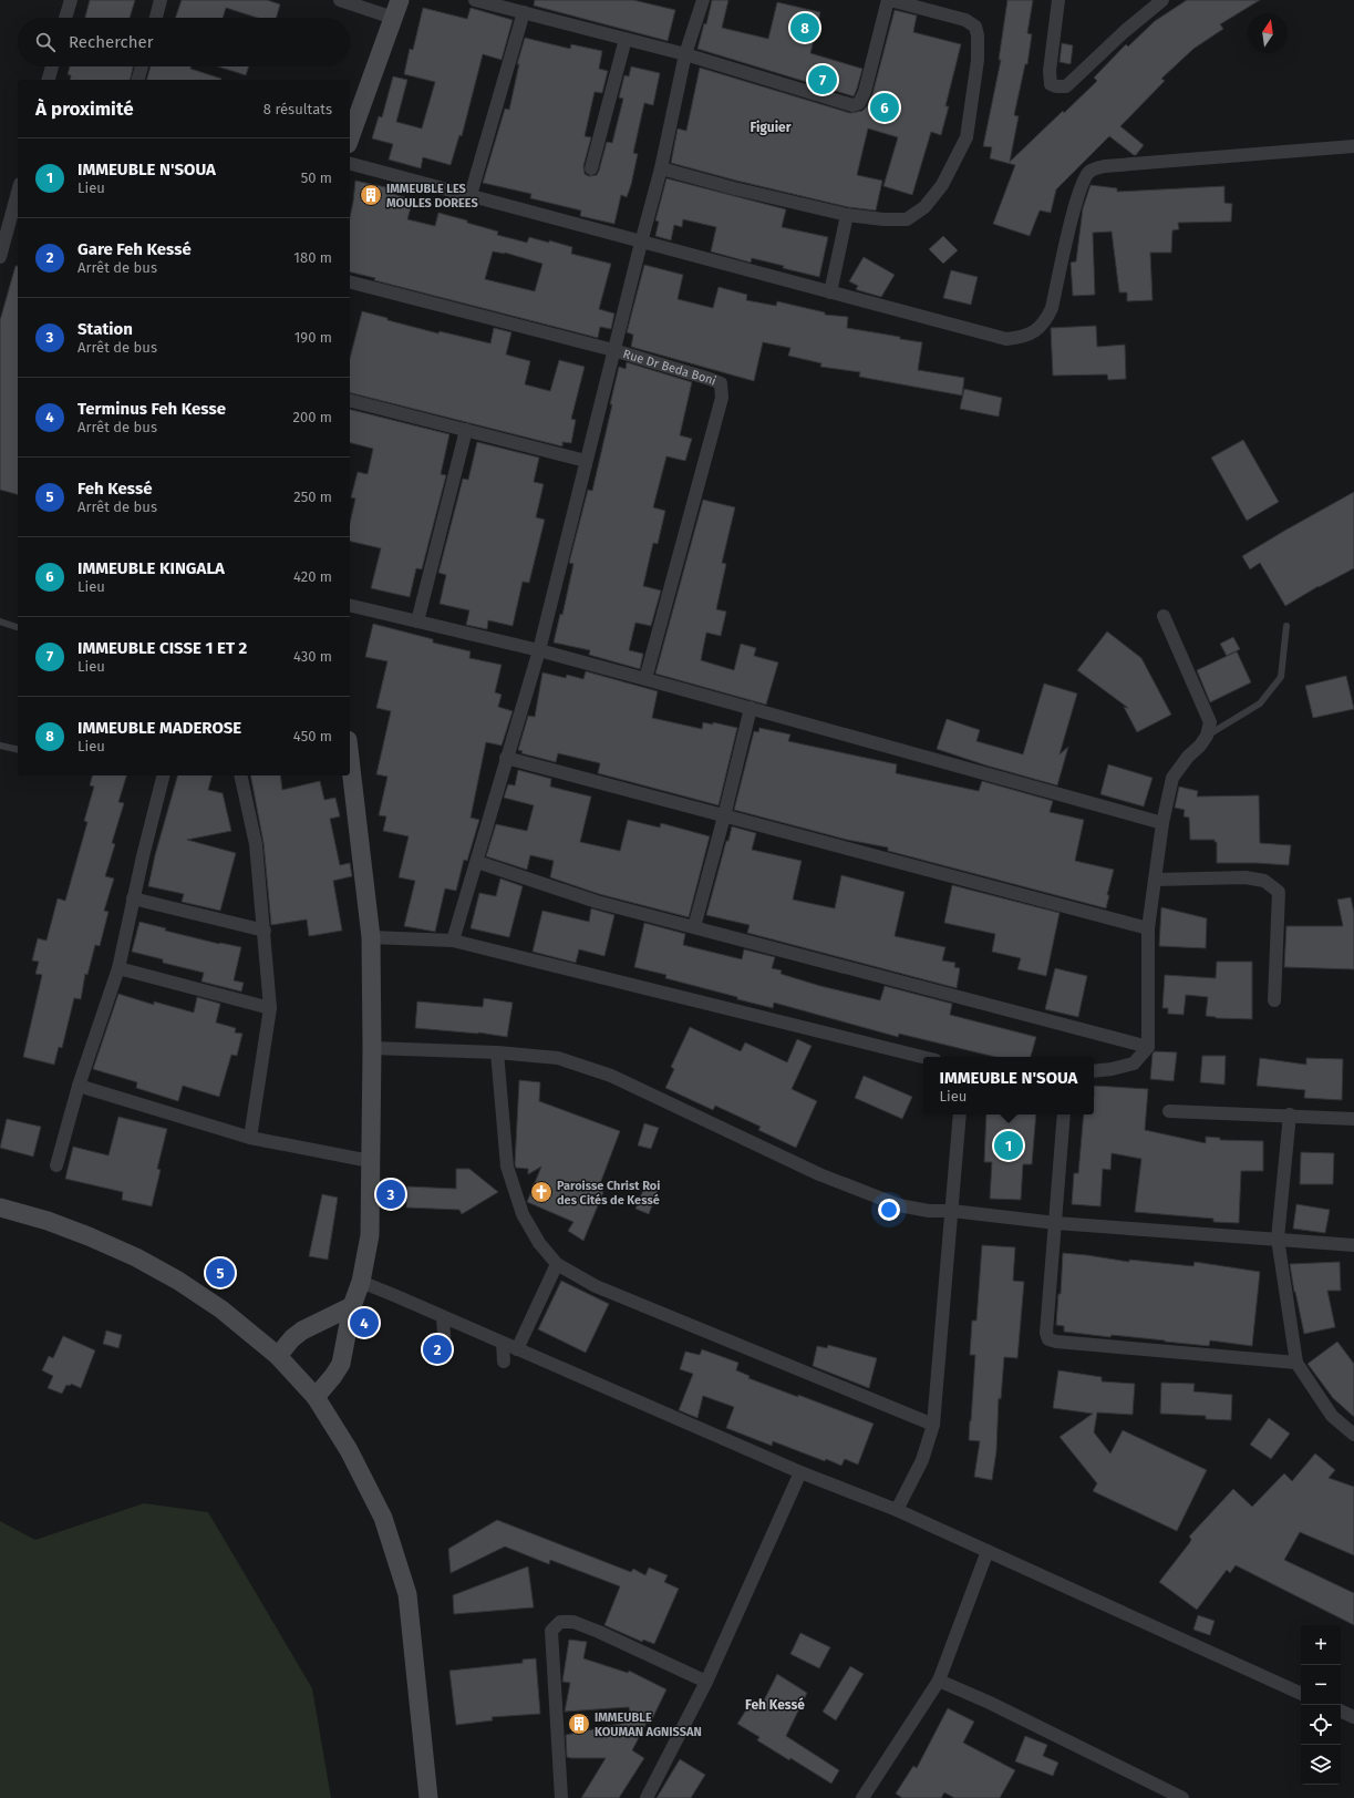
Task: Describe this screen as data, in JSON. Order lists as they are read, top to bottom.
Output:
{
  "streets": {
    "street": ["Rue Dr Beda Boni"]
  },
  "districts": ["Figuier", "Feh Kessé"],
  "places": {
    "building": ["IMMEUBLE LES MOULES DOREES", "IMMEUBLE KOUMAN AGNISSAN"],
    "church": ["Paroisse Christ Roi des Cités de Kessé"]
  },
  "north": "top",
  "page": {
    "pins": [
      "8",
      "7",
      "6",
      "1",
      "3",
      "5",
      "4",
      "2"
    ],
    "search": "Rechercher",
    "heading": ["À proximité", "8 résultats"],
    "list": [
      {
        "mark": "1",
        "name": "IMMEUBLE N'SOUA",
        "note": "Lieu",
        "value": "50 m"
      },
      {
        "mark": "2",
        "name": "Gare Feh Kessé",
        "note": "Arrêt de bus",
        "value": "180 m"
      },
      {
        "mark": "3",
        "name": "Station",
        "note": "Arrêt de bus",
        "value": "190 m"
      },
      {
        "mark": "4",
        "name": "Terminus Feh Kesse",
        "note": "Arrêt de bus",
        "value": "200 m"
      },
      {
        "mark": "5",
        "name": "Feh Kessé",
        "note": "Arrêt de bus",
        "value": "250 m"
      },
      {
        "mark": "6",
        "name": "IMMEUBLE KINGALA",
        "note": "Lieu",
        "value": "420 m"
      },
      {
        "mark": "7",
        "name": "IMMEUBLE CISSE 1 ET 2",
        "note": "Lieu",
        "value": "430 m"
      },
      {
        "mark": "8",
        "name": "IMMEUBLE MADEROSE",
        "note": "Lieu",
        "value": "450 m"
      }
    ],
    "popup": ["IMMEUBLE N'SOUA", "Lieu"],
    "map_buttons": ["+", "−"]
  }
}
